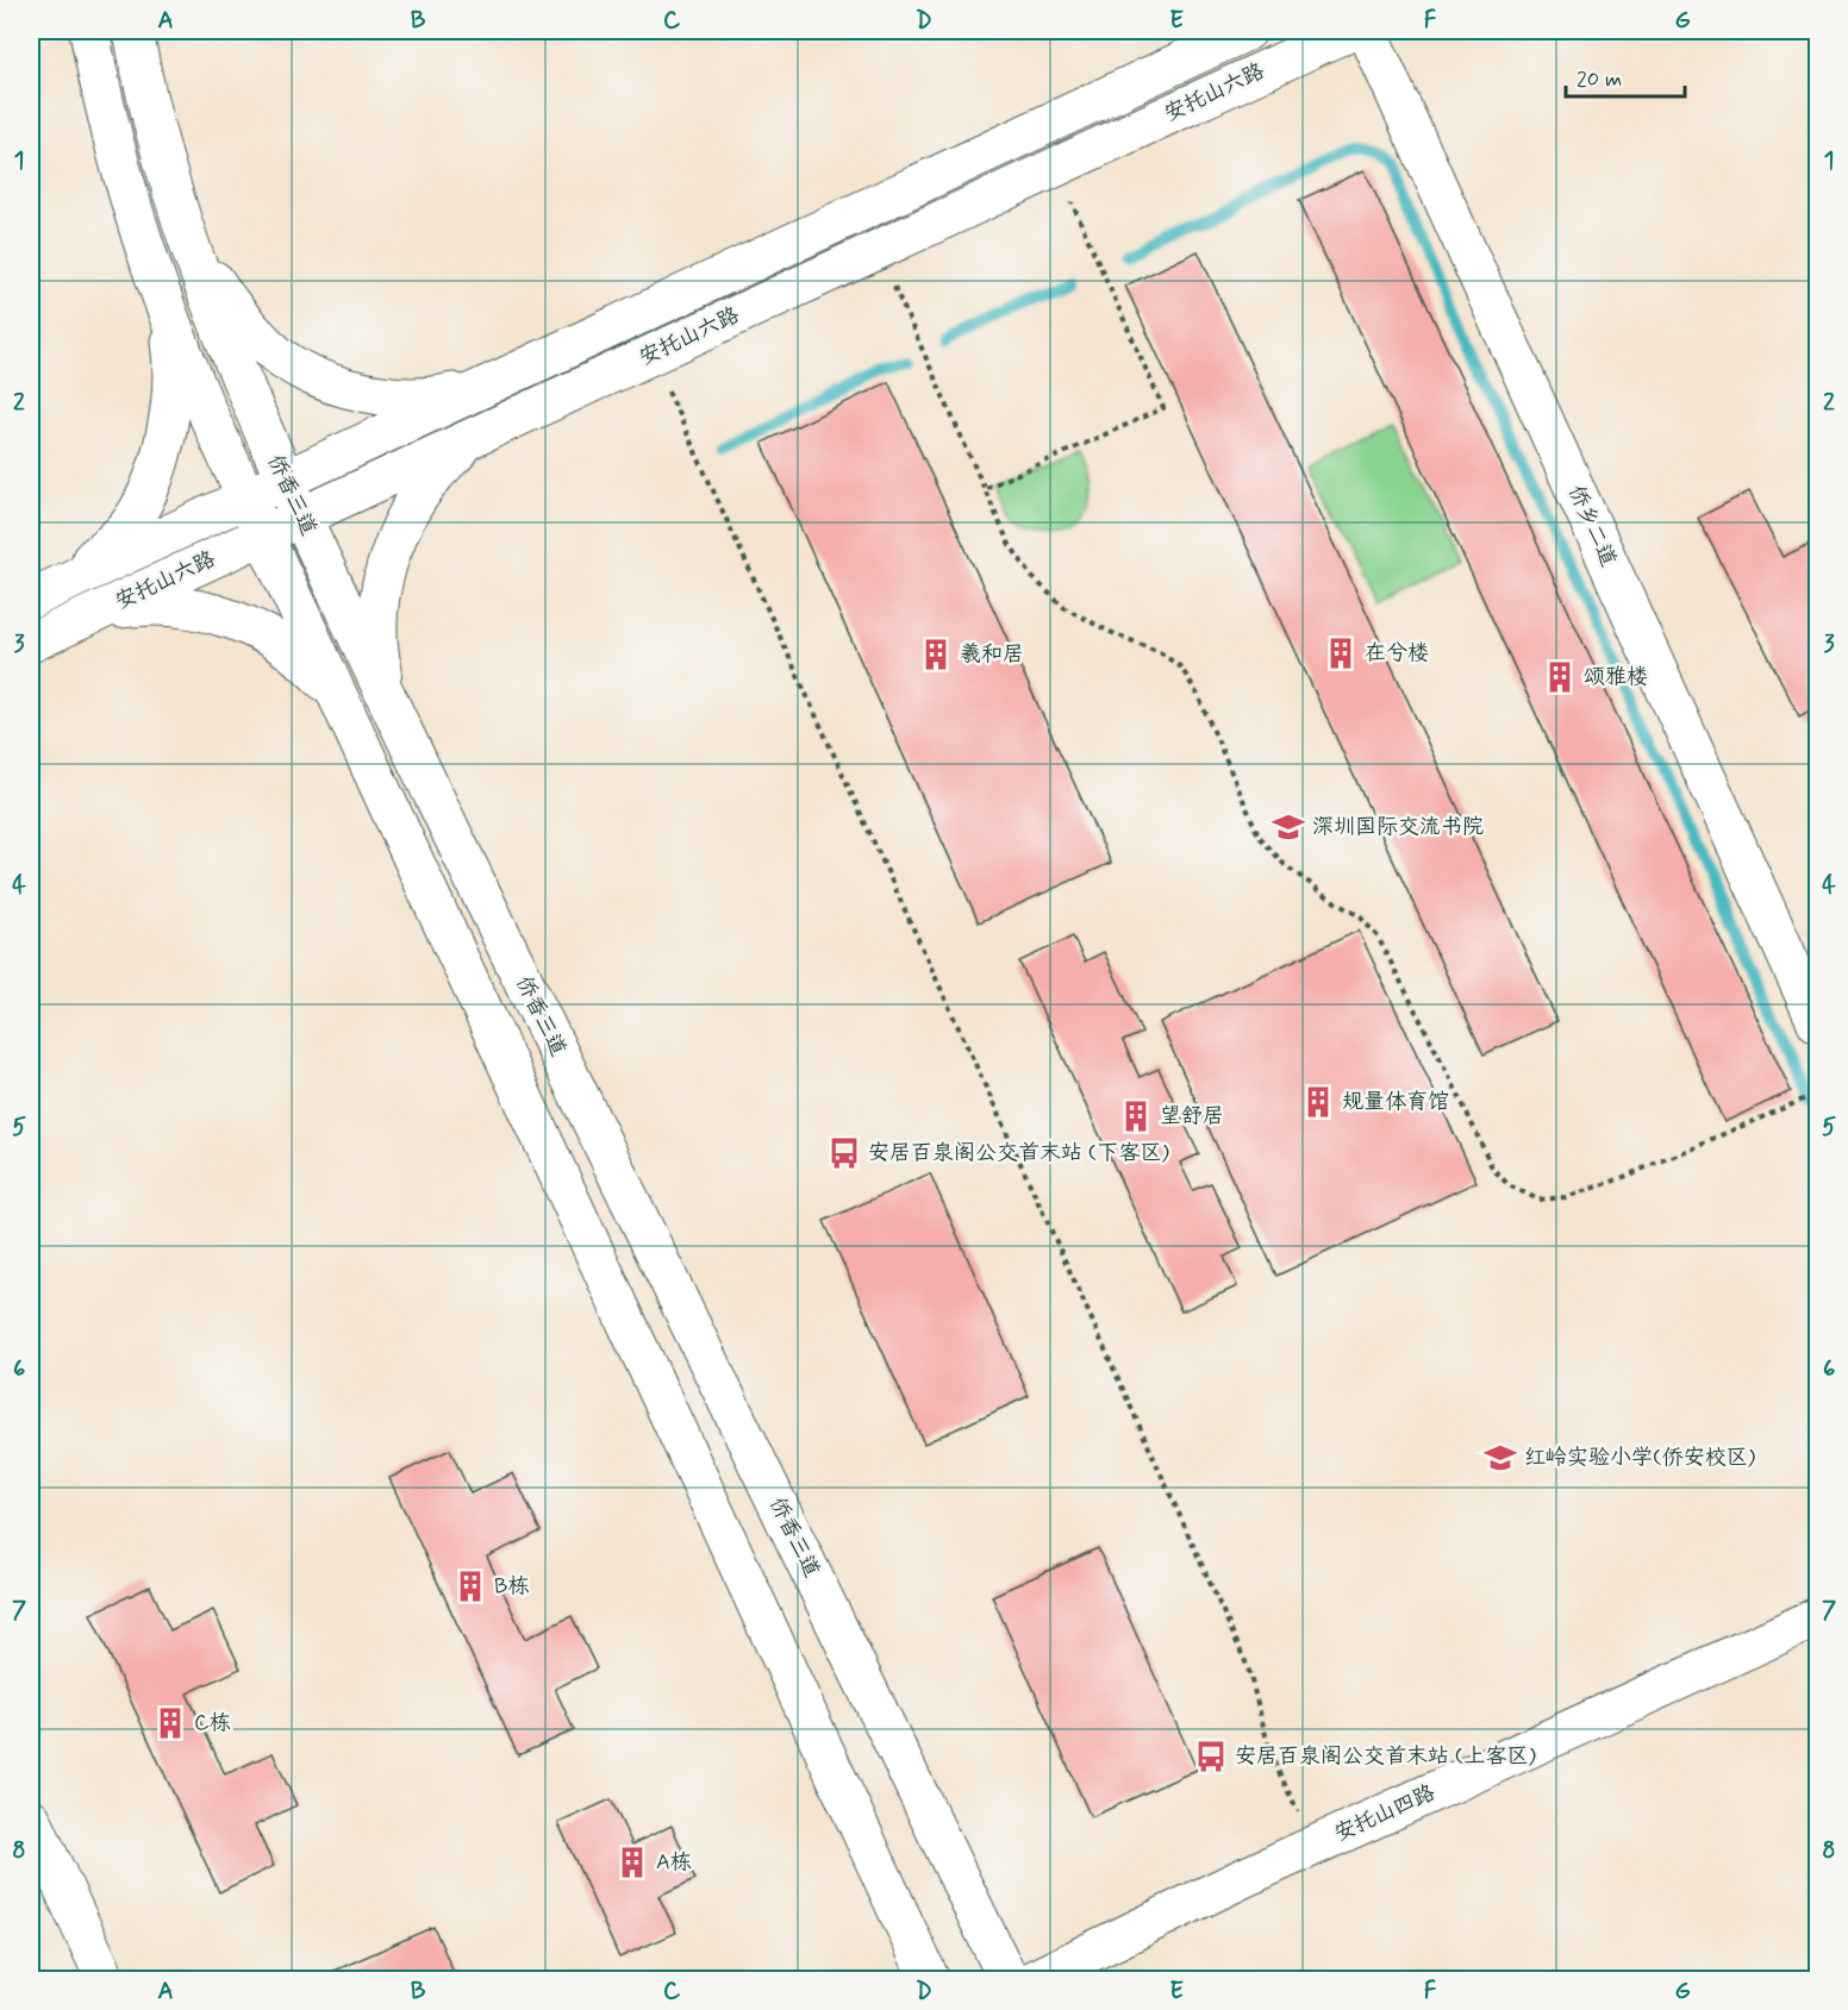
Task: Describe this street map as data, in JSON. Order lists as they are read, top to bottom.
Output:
{
  "streets": {
    "street": [
      "安托山六路",
      "侨香三道",
      "侨乡二道",
      "安托山四路"
    ]
  },
  "crossings": [
    ["安托山六路", "侨香三道"]
  ],
  "places": {
    "building": [
      "在兮楼",
      "羲和居",
      "颂雅楼",
      "规量体育馆",
      "望舒居",
      "B栋",
      "C栋",
      "A栋"
    ],
    "school or university": ["深圳国际交流书院", "红岭实验小学(侨安校区)"],
    "bus stop": ["安居百泉阁公交首末站 (下客区)", "安居百泉阁公交首末站 (上客区)"]
  },
  "scale_bar": "20 m",
  "grid": {
    "columns": [
      "A",
      "B",
      "C",
      "D",
      "E",
      "F",
      "G"
    ],
    "rows": [
      "1",
      "2",
      "3",
      "4",
      "5",
      "6",
      "7",
      "8"
    ]
  }
}
